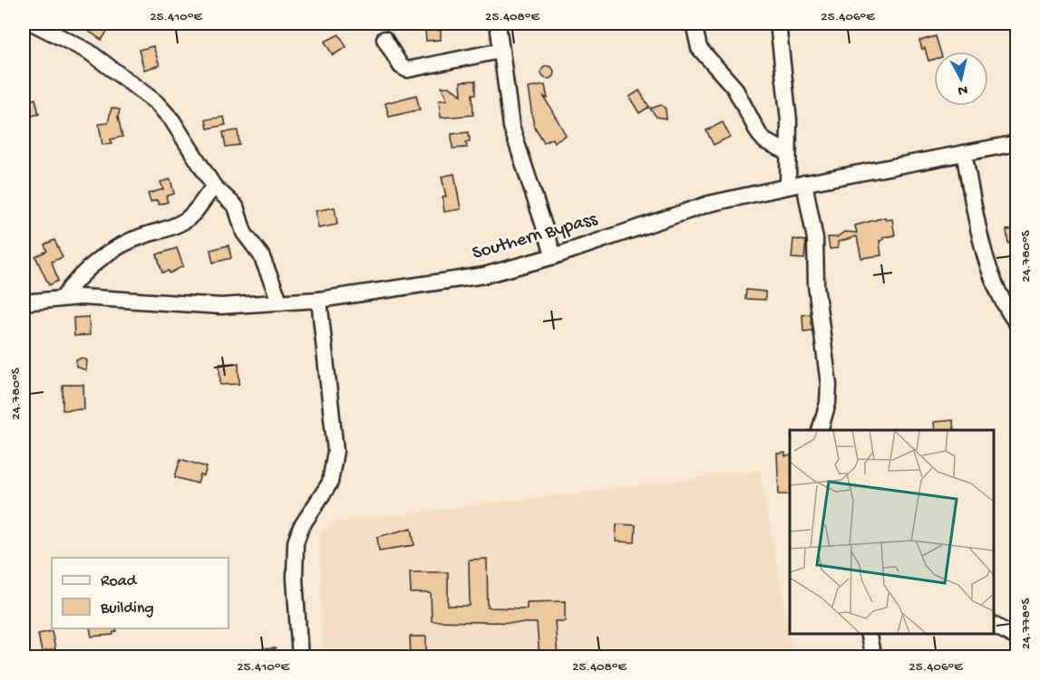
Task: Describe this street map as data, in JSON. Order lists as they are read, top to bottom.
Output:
{
  "streets": {
    "street": ["Southern Bypass"]
  },
  "legend": ["Road", "Building"],
  "north": "bottom",
  "coordinates": [
    "25.410°E",
    "25.408°E",
    "25.406°E",
    "24.780°S",
    "24.778°S"
  ]
}
